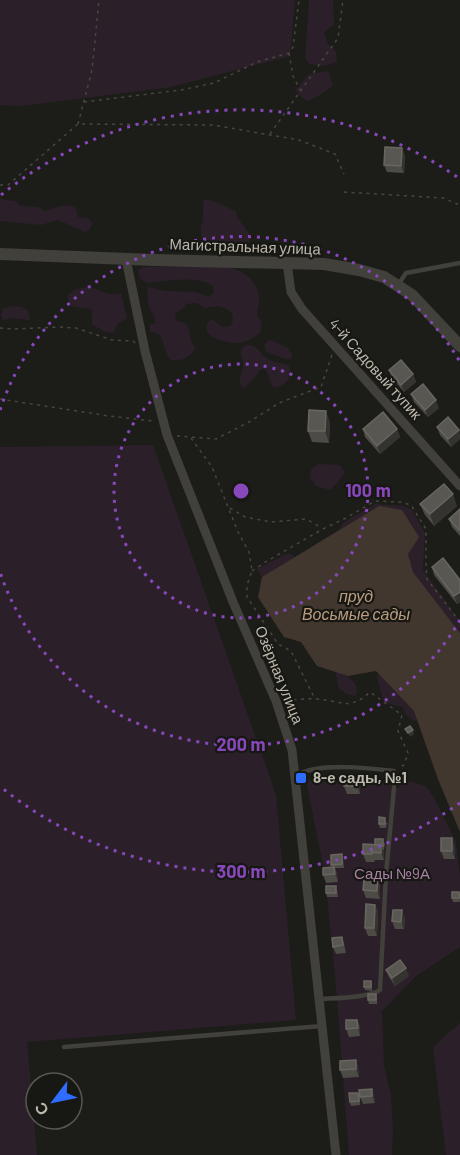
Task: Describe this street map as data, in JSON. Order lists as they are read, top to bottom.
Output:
{
  "streets": {
    "street": ["Магистральная улица", "4-й Садовый тупик", "Озёрная улица"]
  },
  "crossings": [
    ["Магистральная улица", "4-й Садовый тупик"],
    ["Магистральная улица", "Озёрная улица"]
  ],
  "water": ["пруд Восьмые сады"],
  "parks": ["Сады №9А"],
  "places": {
    "transit": ["8-е сады, №1"]
  },
  "north": "bottom left",
  "rings": ["100 m", "200 m", "300 m"]
}
